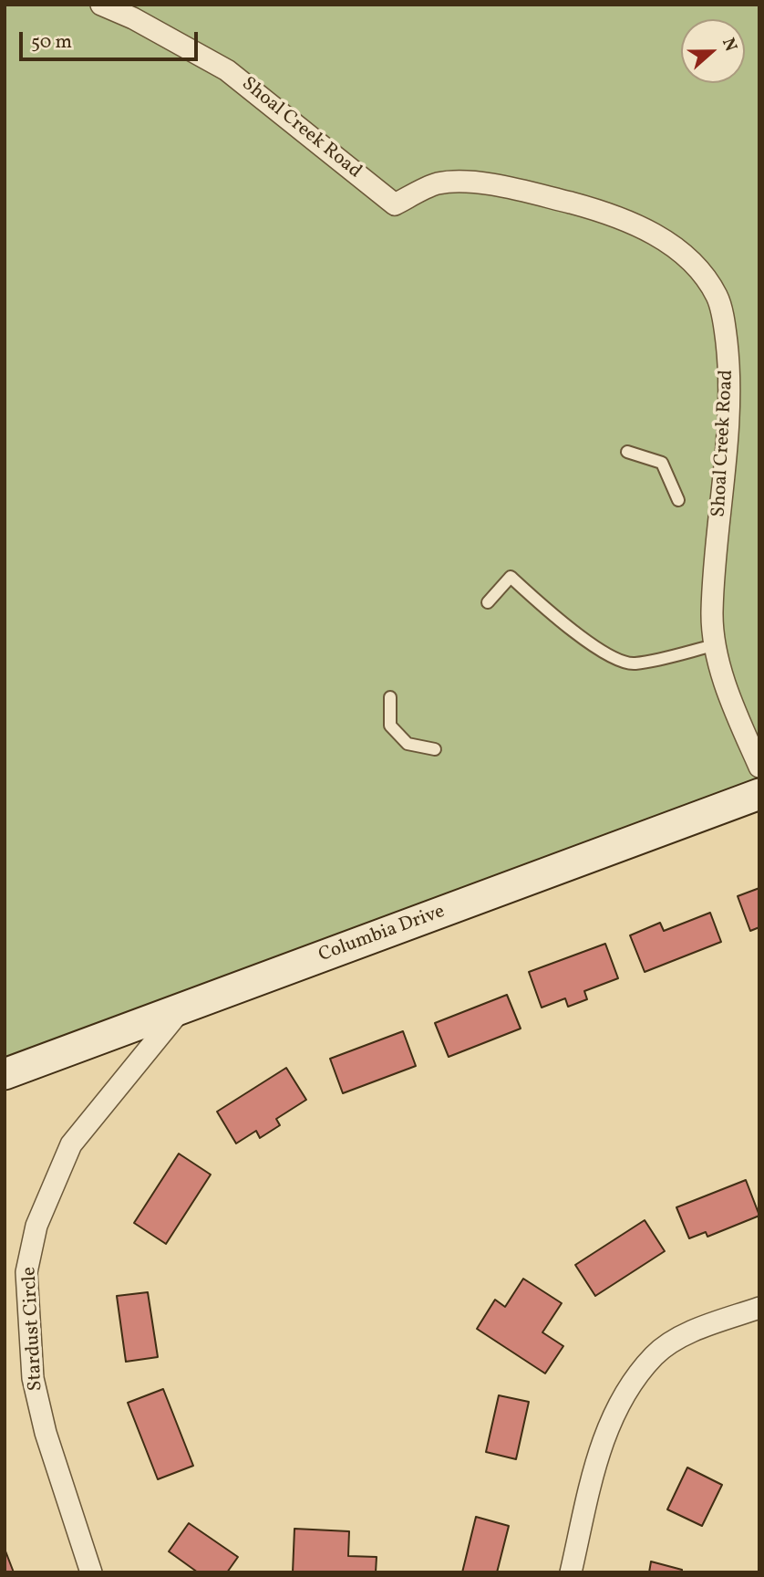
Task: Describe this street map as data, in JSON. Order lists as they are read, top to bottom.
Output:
{
  "streets": {
    "main road": ["Columbia Drive"],
    "street": ["Shoal Creek Road", "Stardust Circle"]
  },
  "crossings": [
    ["Columbia Drive", "Stardust Circle"]
  ],
  "scale_bar": "50 m",
  "north": "right"
}
